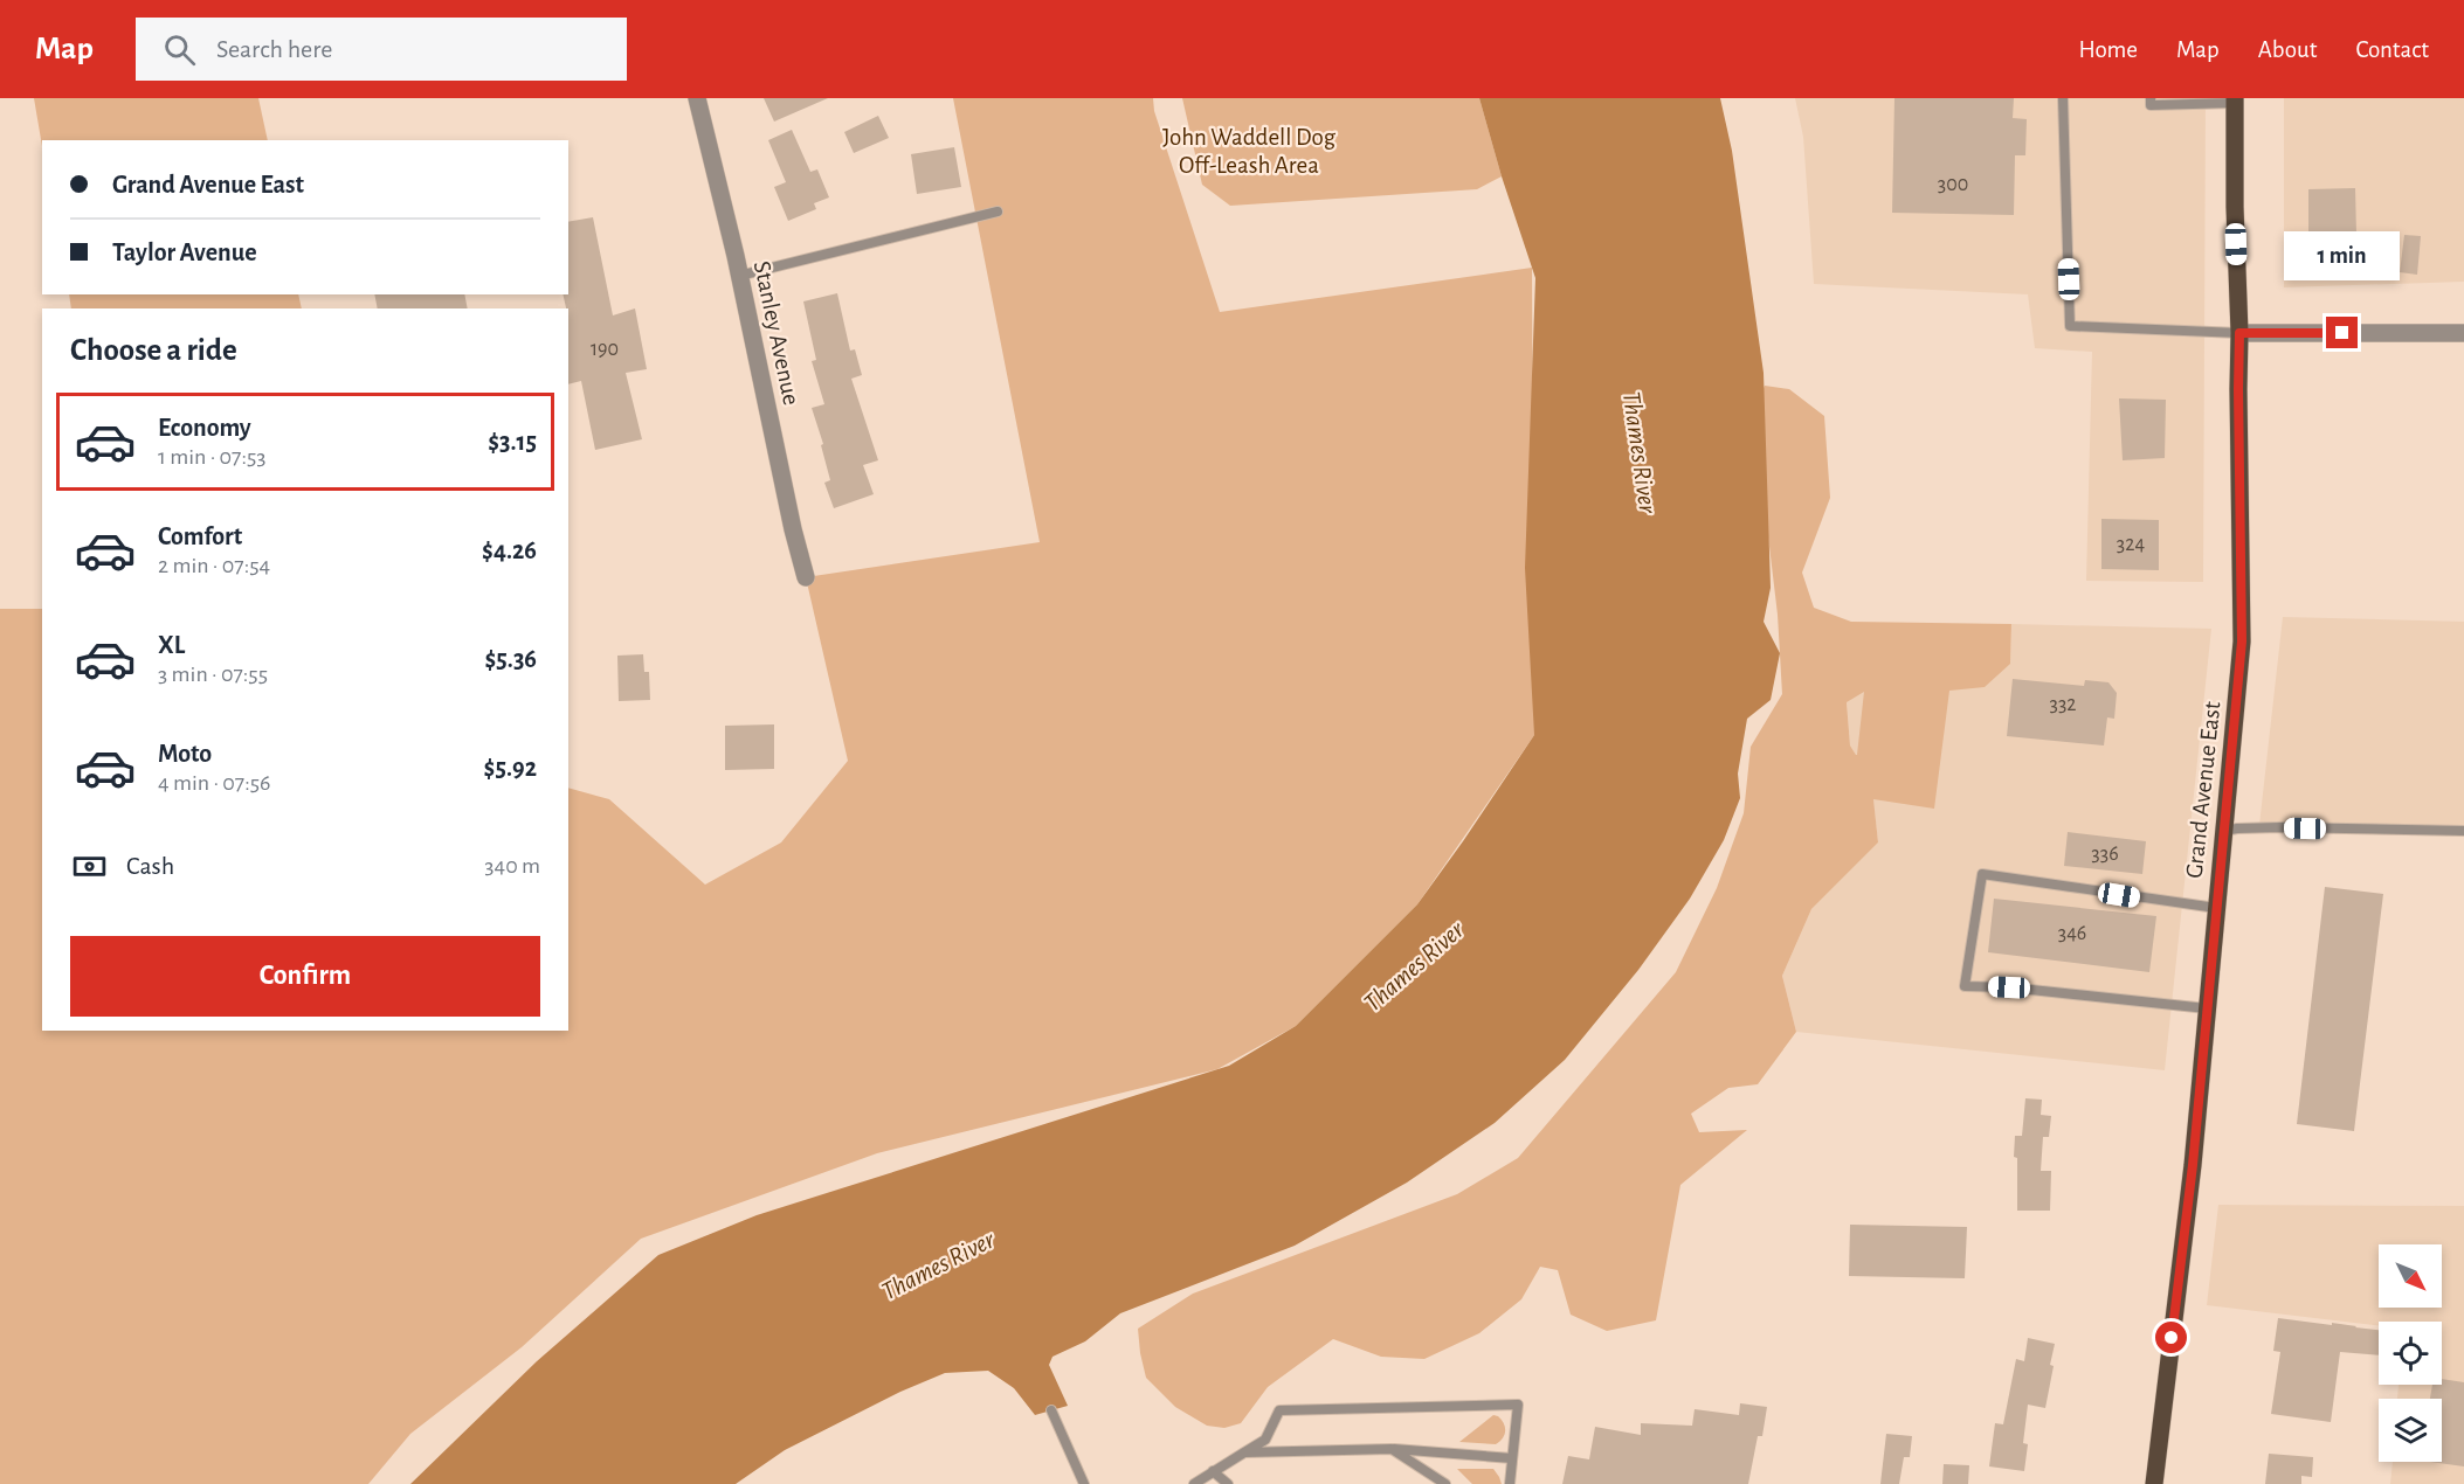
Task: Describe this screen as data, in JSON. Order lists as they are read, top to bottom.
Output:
{
  "streets": {
    "main road": ["Grand Avenue East"],
    "street": ["Stanley Avenue"]
  },
  "water": ["Thames River"],
  "parks": ["John Waddell Dog Off-Leash Area"],
  "house_numbers": [
    "300",
    "190",
    "324",
    "332",
    "336",
    "346"
  ],
  "north": "bottom right",
  "page": {
    "header": "Map",
    "search": "Search here",
    "nav": [
      "Home",
      "Map",
      "About",
      "Contact"
    ],
    "banner": ["Grand Avenue East", "Taylor Avenue"],
    "bubble": "1 min",
    "heading": "Choose a ride",
    "list": [
      {
        "name": "Economy",
        "note": "1 min · 07:53",
        "value": "$3.15"
      },
      {
        "name": "Comfort",
        "note": "2 min · 07:54",
        "value": "$4.26"
      },
      {
        "name": "XL",
        "note": "3 min · 07:55",
        "value": "$5.36"
      },
      {
        "name": "Moto",
        "note": "4 min · 07:56",
        "value": "$5.92"
      }
    ],
    "pay": ["Cash", "340 m"],
    "buttons": "Confirm"
  }
}
